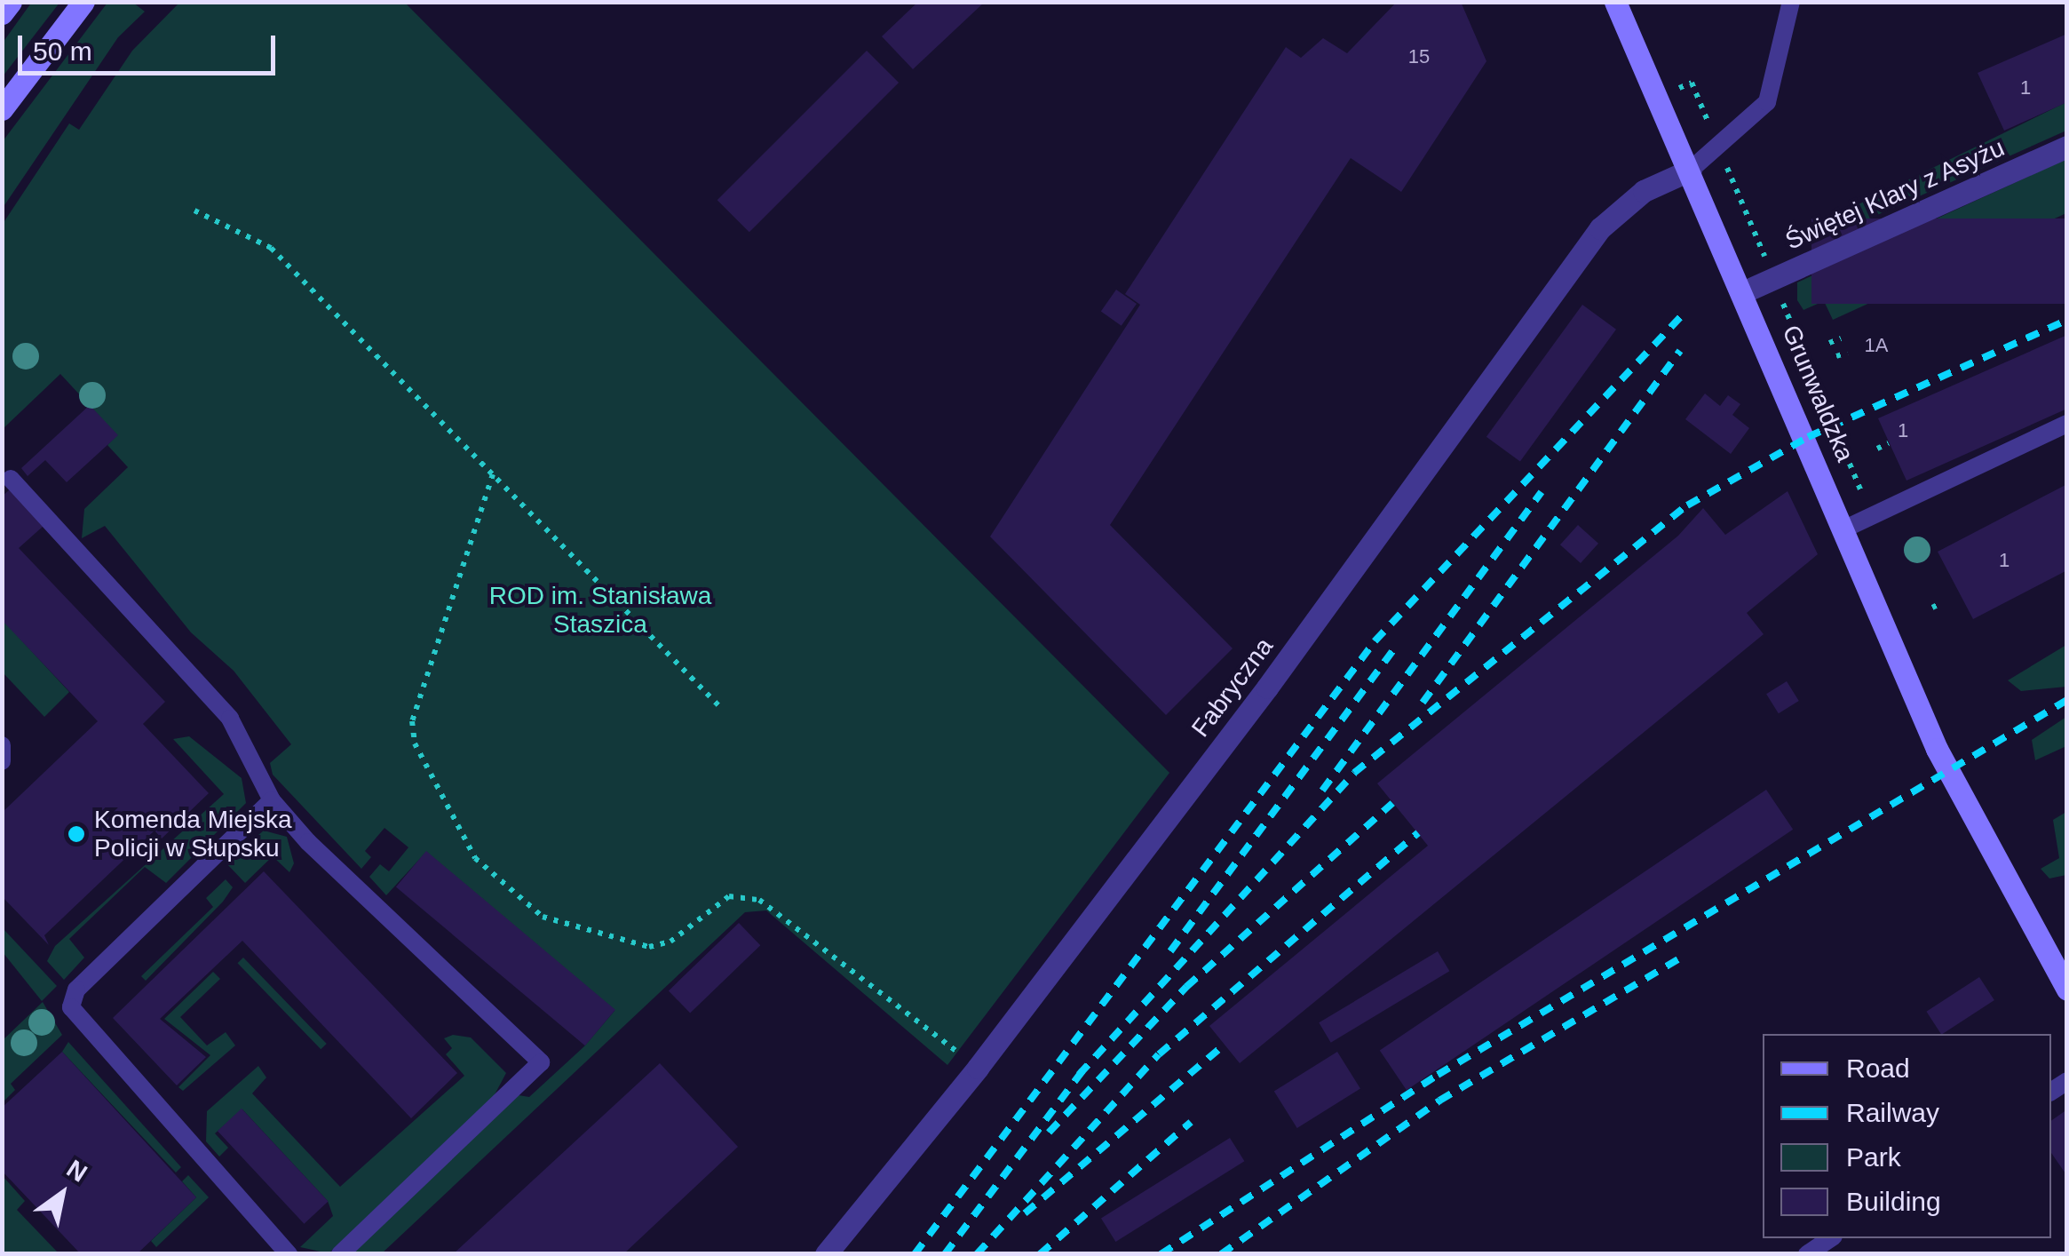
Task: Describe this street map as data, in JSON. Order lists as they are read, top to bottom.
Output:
{
  "streets": {
    "street": ["Świętej Klary z Asyżu", "Grunwaldzka", "Fabryczna"]
  },
  "crossings": [
    ["Świętej Klary z Asyżu", "Grunwaldzka"],
    ["Grunwaldzka", "Fabryczna"]
  ],
  "parks": ["ROD im. Stanisława Staszica"],
  "places": ["Komenda Miejska Policji w Słupsku"],
  "house_numbers": [
    "15",
    "1",
    "1A",
    "1",
    "1"
  ],
  "legend": [
    "Road",
    "Railway",
    "Park",
    "Building"
  ],
  "scale_bar": "50 m",
  "north": "top right"
}
